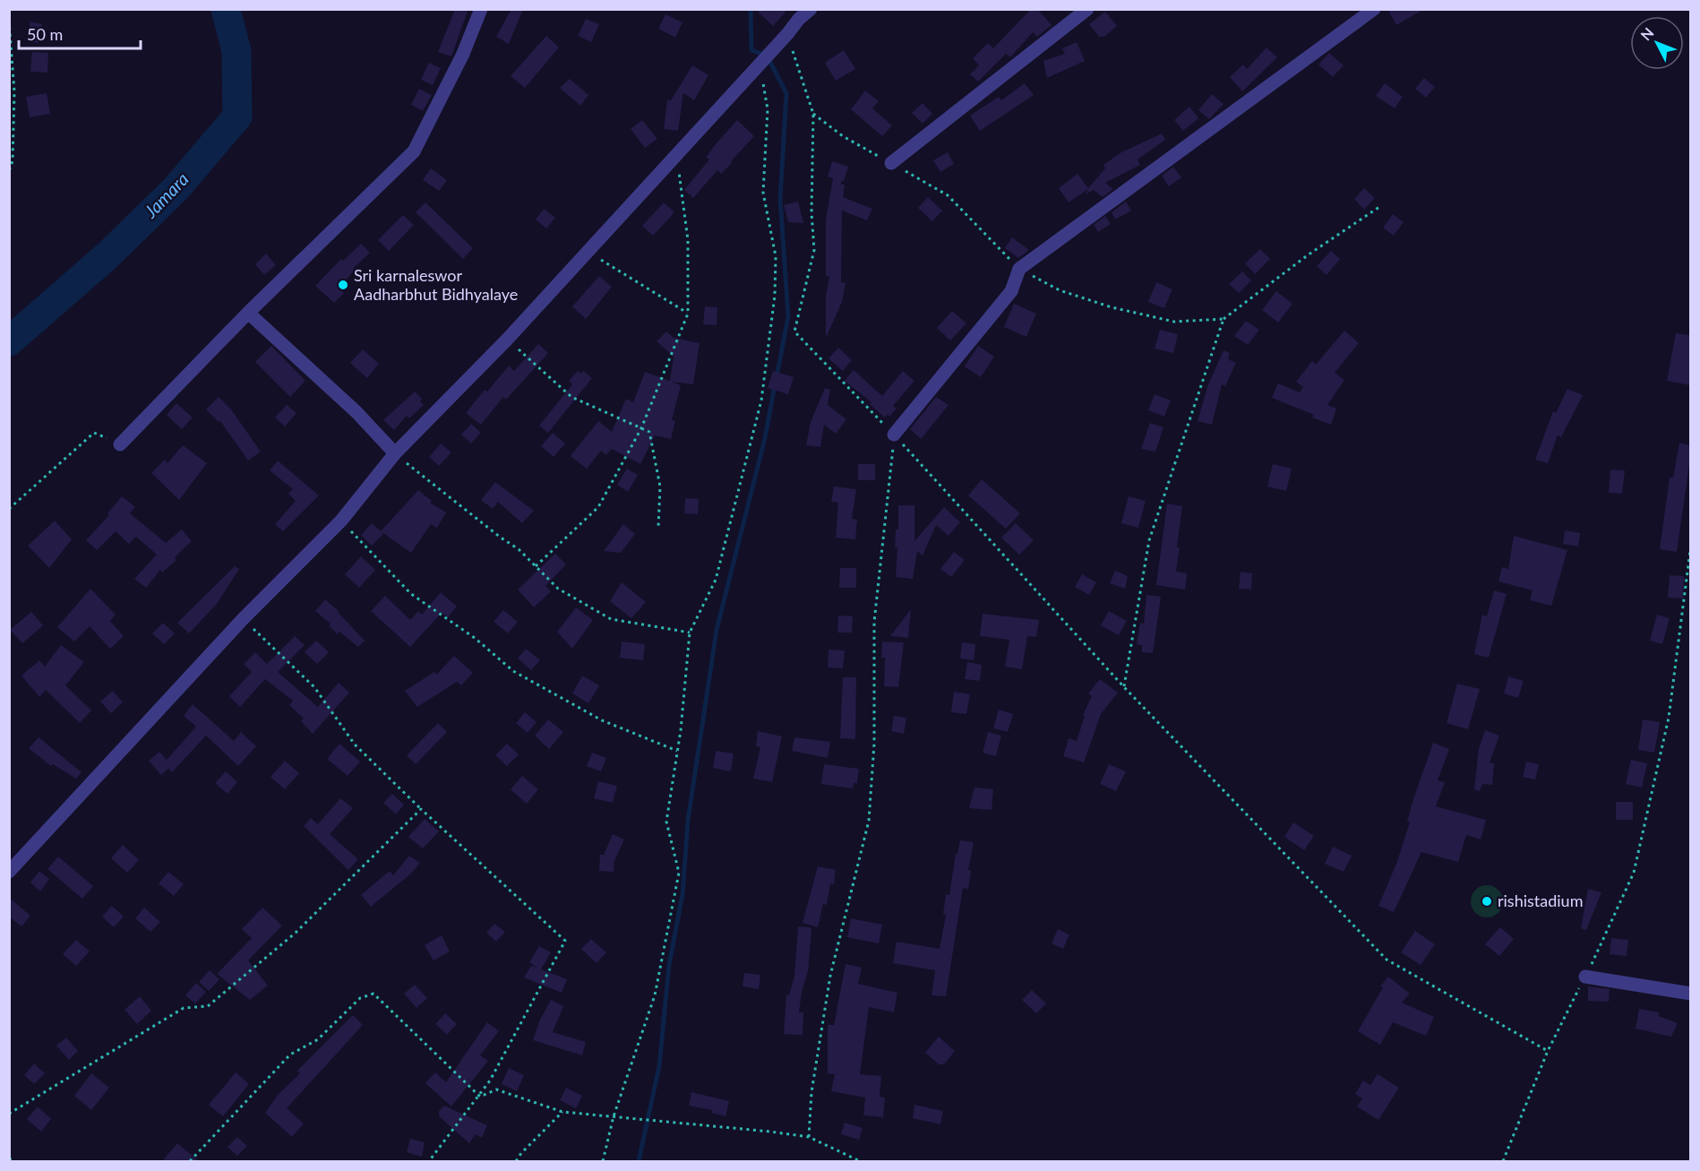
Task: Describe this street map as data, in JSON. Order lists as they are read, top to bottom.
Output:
{
  "water": ["Jamara"],
  "places": ["Sri karnaleswor Aadharbhut Bidhyalaye", "rishistadium"],
  "scale_bar": "50 m",
  "north": "top left"
}
